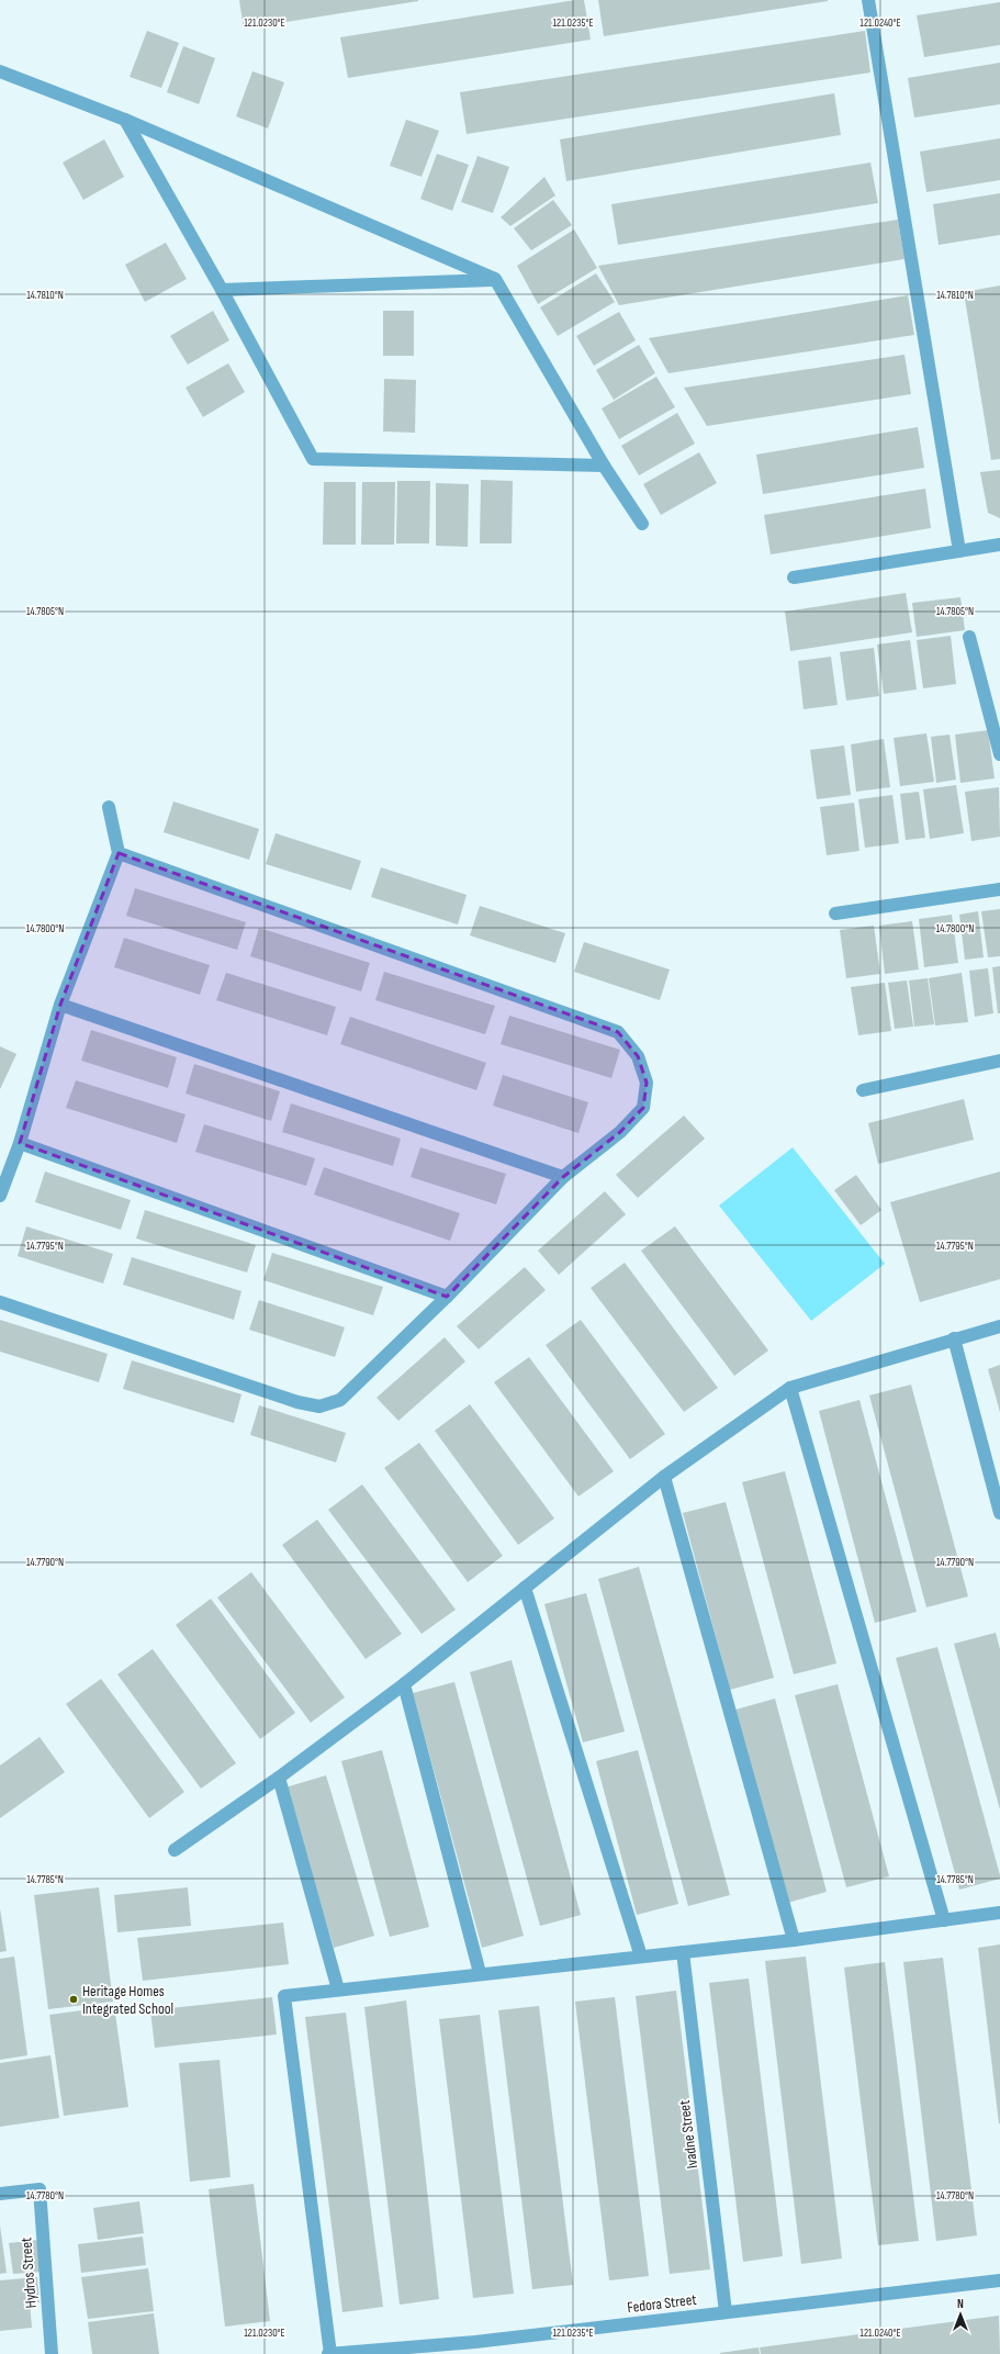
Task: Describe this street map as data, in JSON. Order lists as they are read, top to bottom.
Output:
{
  "streets": {
    "street": ["Ivadne Street", "Hydros Street", "Fedora Street"]
  },
  "crossings": [
    ["Ivadne Street", "Fedora Street"]
  ],
  "places": ["Heritage Homes Integrated School"],
  "north": "top",
  "coordinates": [
    "121.0230°E",
    "121.0235°E",
    "121.0240°E",
    "14.7810°N",
    "14.7805°N",
    "14.7800°N",
    "14.7795°N",
    "14.7790°N",
    "14.7785°N",
    "14.7780°N"
  ]
}
